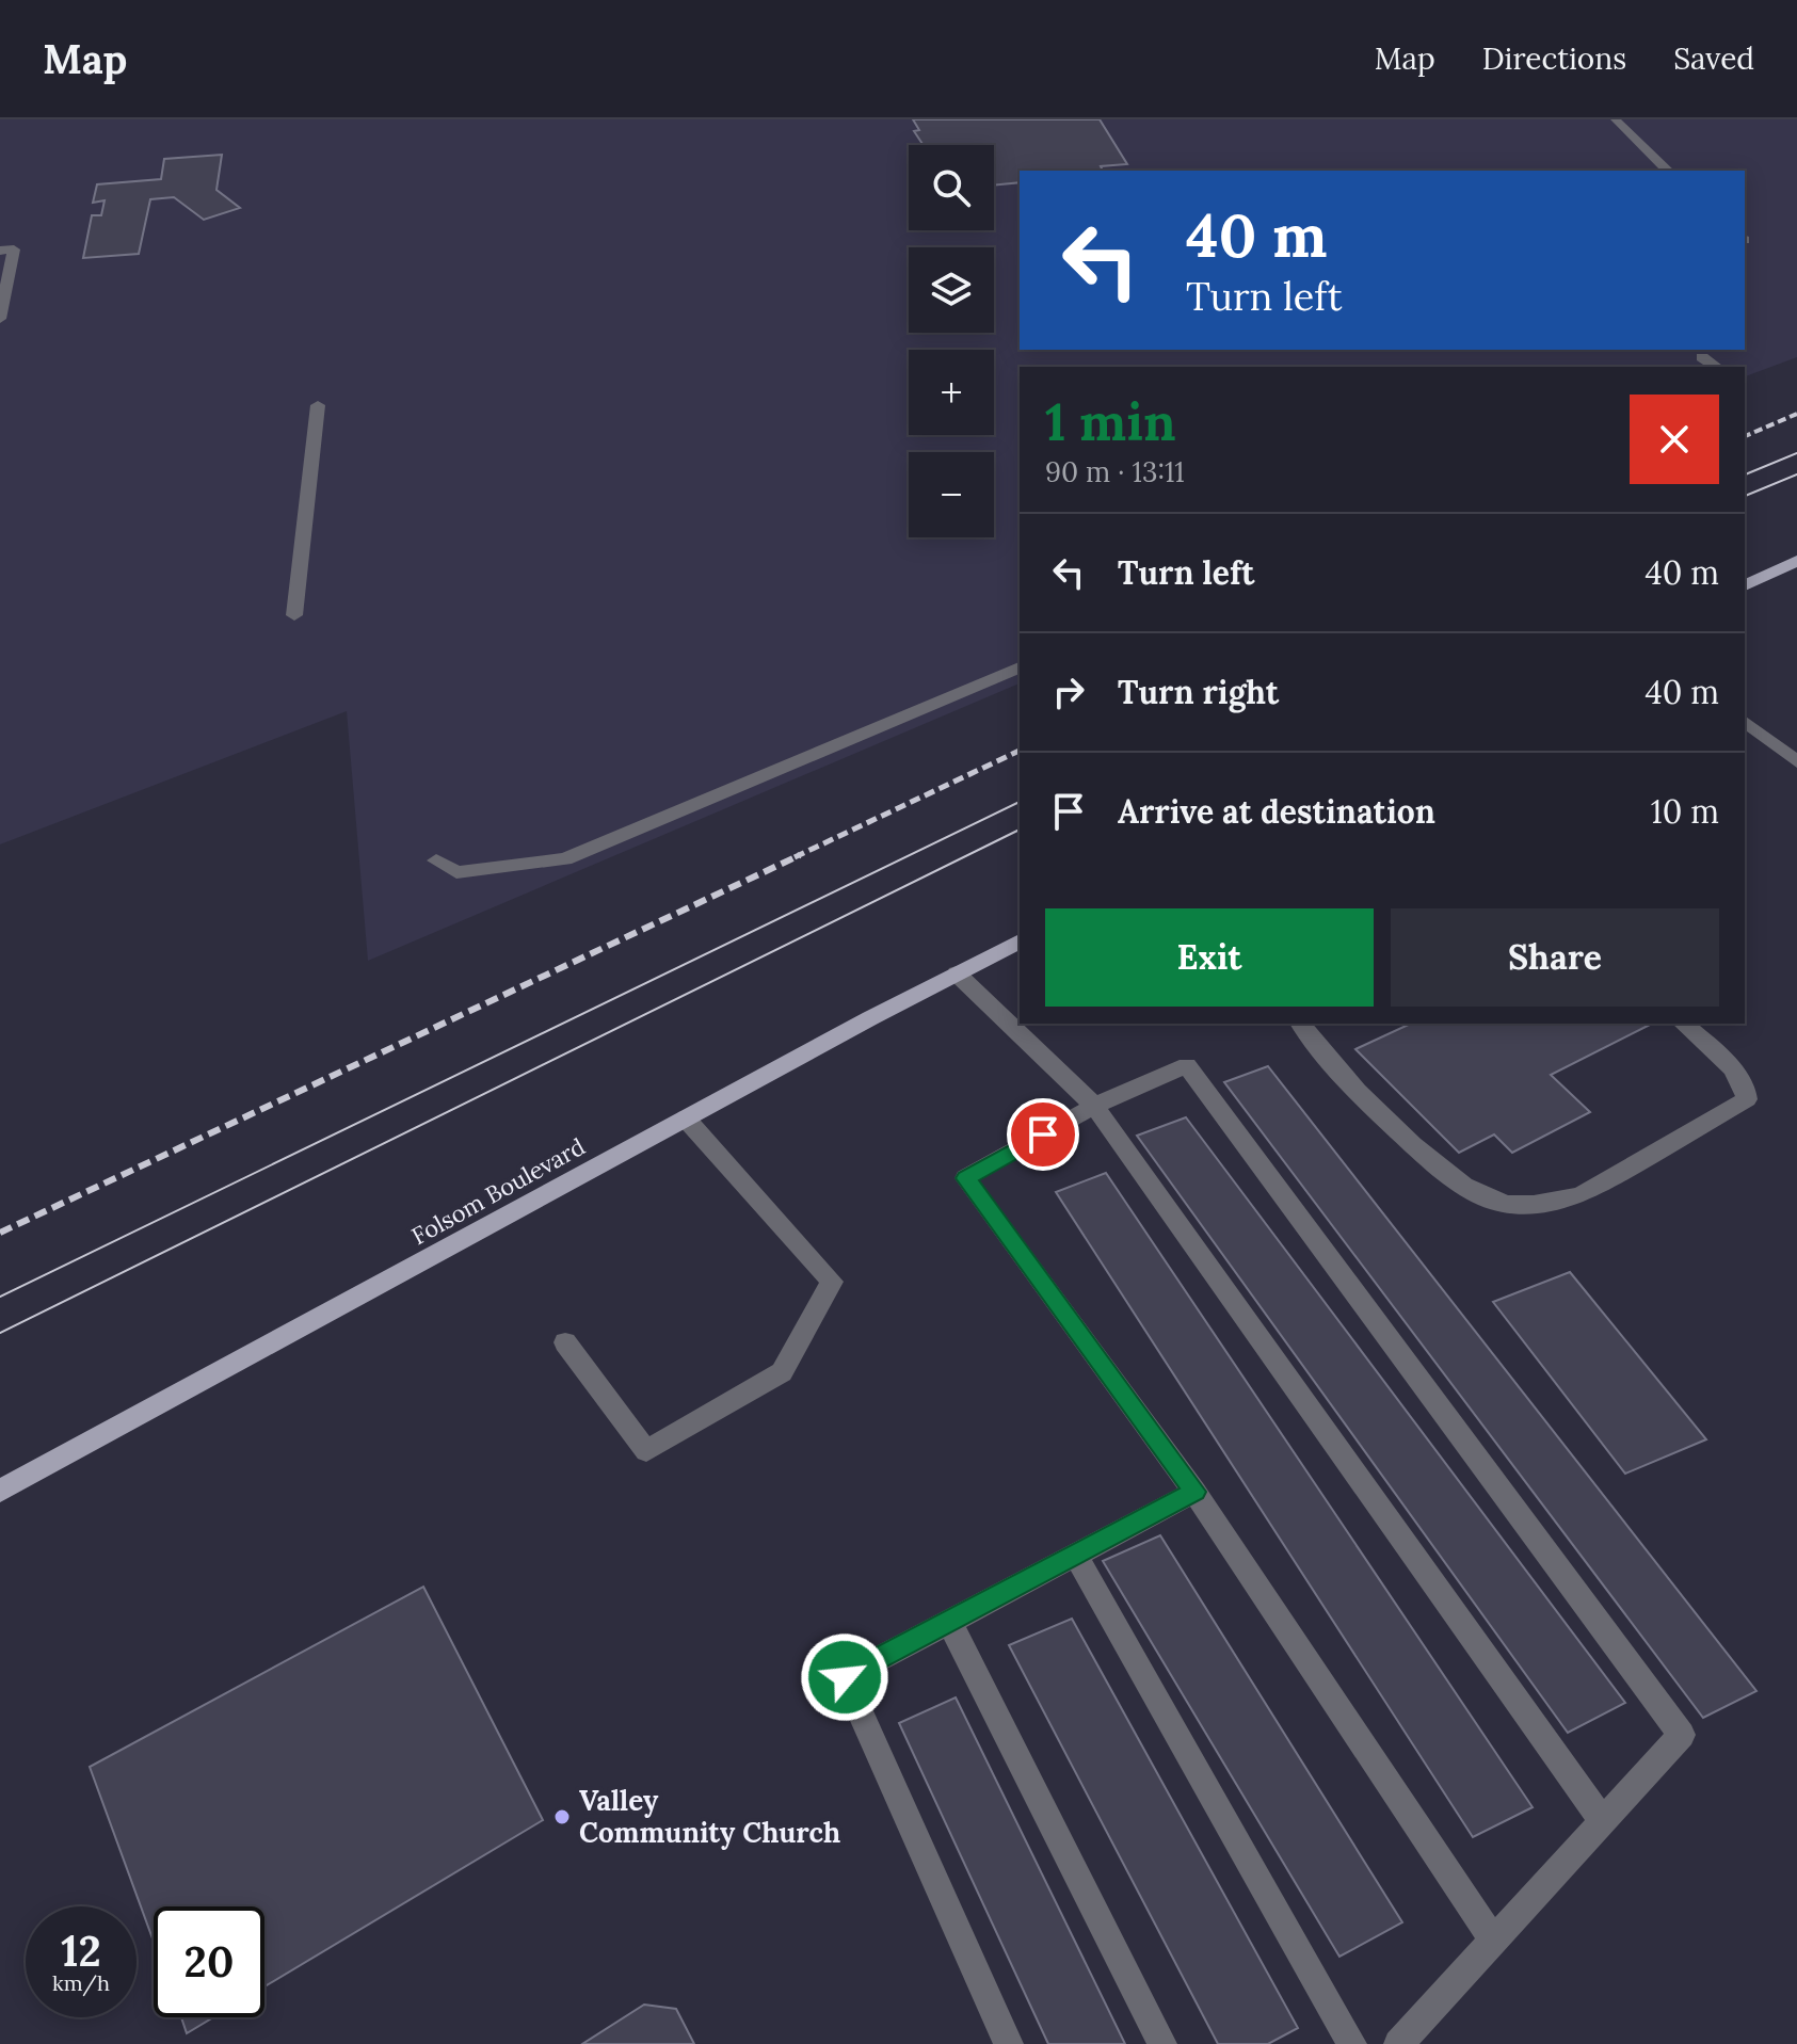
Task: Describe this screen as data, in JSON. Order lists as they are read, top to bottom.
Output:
{
  "streets": {
    "main road": ["Folsom Boulevard"]
  },
  "places": ["Valley Community Church"],
  "page": {
    "header": "Map",
    "nav": ["Map", "Directions", "Saved"],
    "map_buttons": ["+", "−"],
    "turn": ["40 m", "Turn left"],
    "heading": ["1 min", "90 m · 13:11"],
    "list": [
      {
        "name": "Turn left",
        "value": "40 m"
      },
      {
        "name": "Turn right",
        "value": "40 m"
      },
      {
        "name": "Arrive at destination",
        "value": "10 m"
      }
    ],
    "buttons": ["Exit", "Share"],
    "speed": "12 km/h",
    "limit": "20"
  }
}
